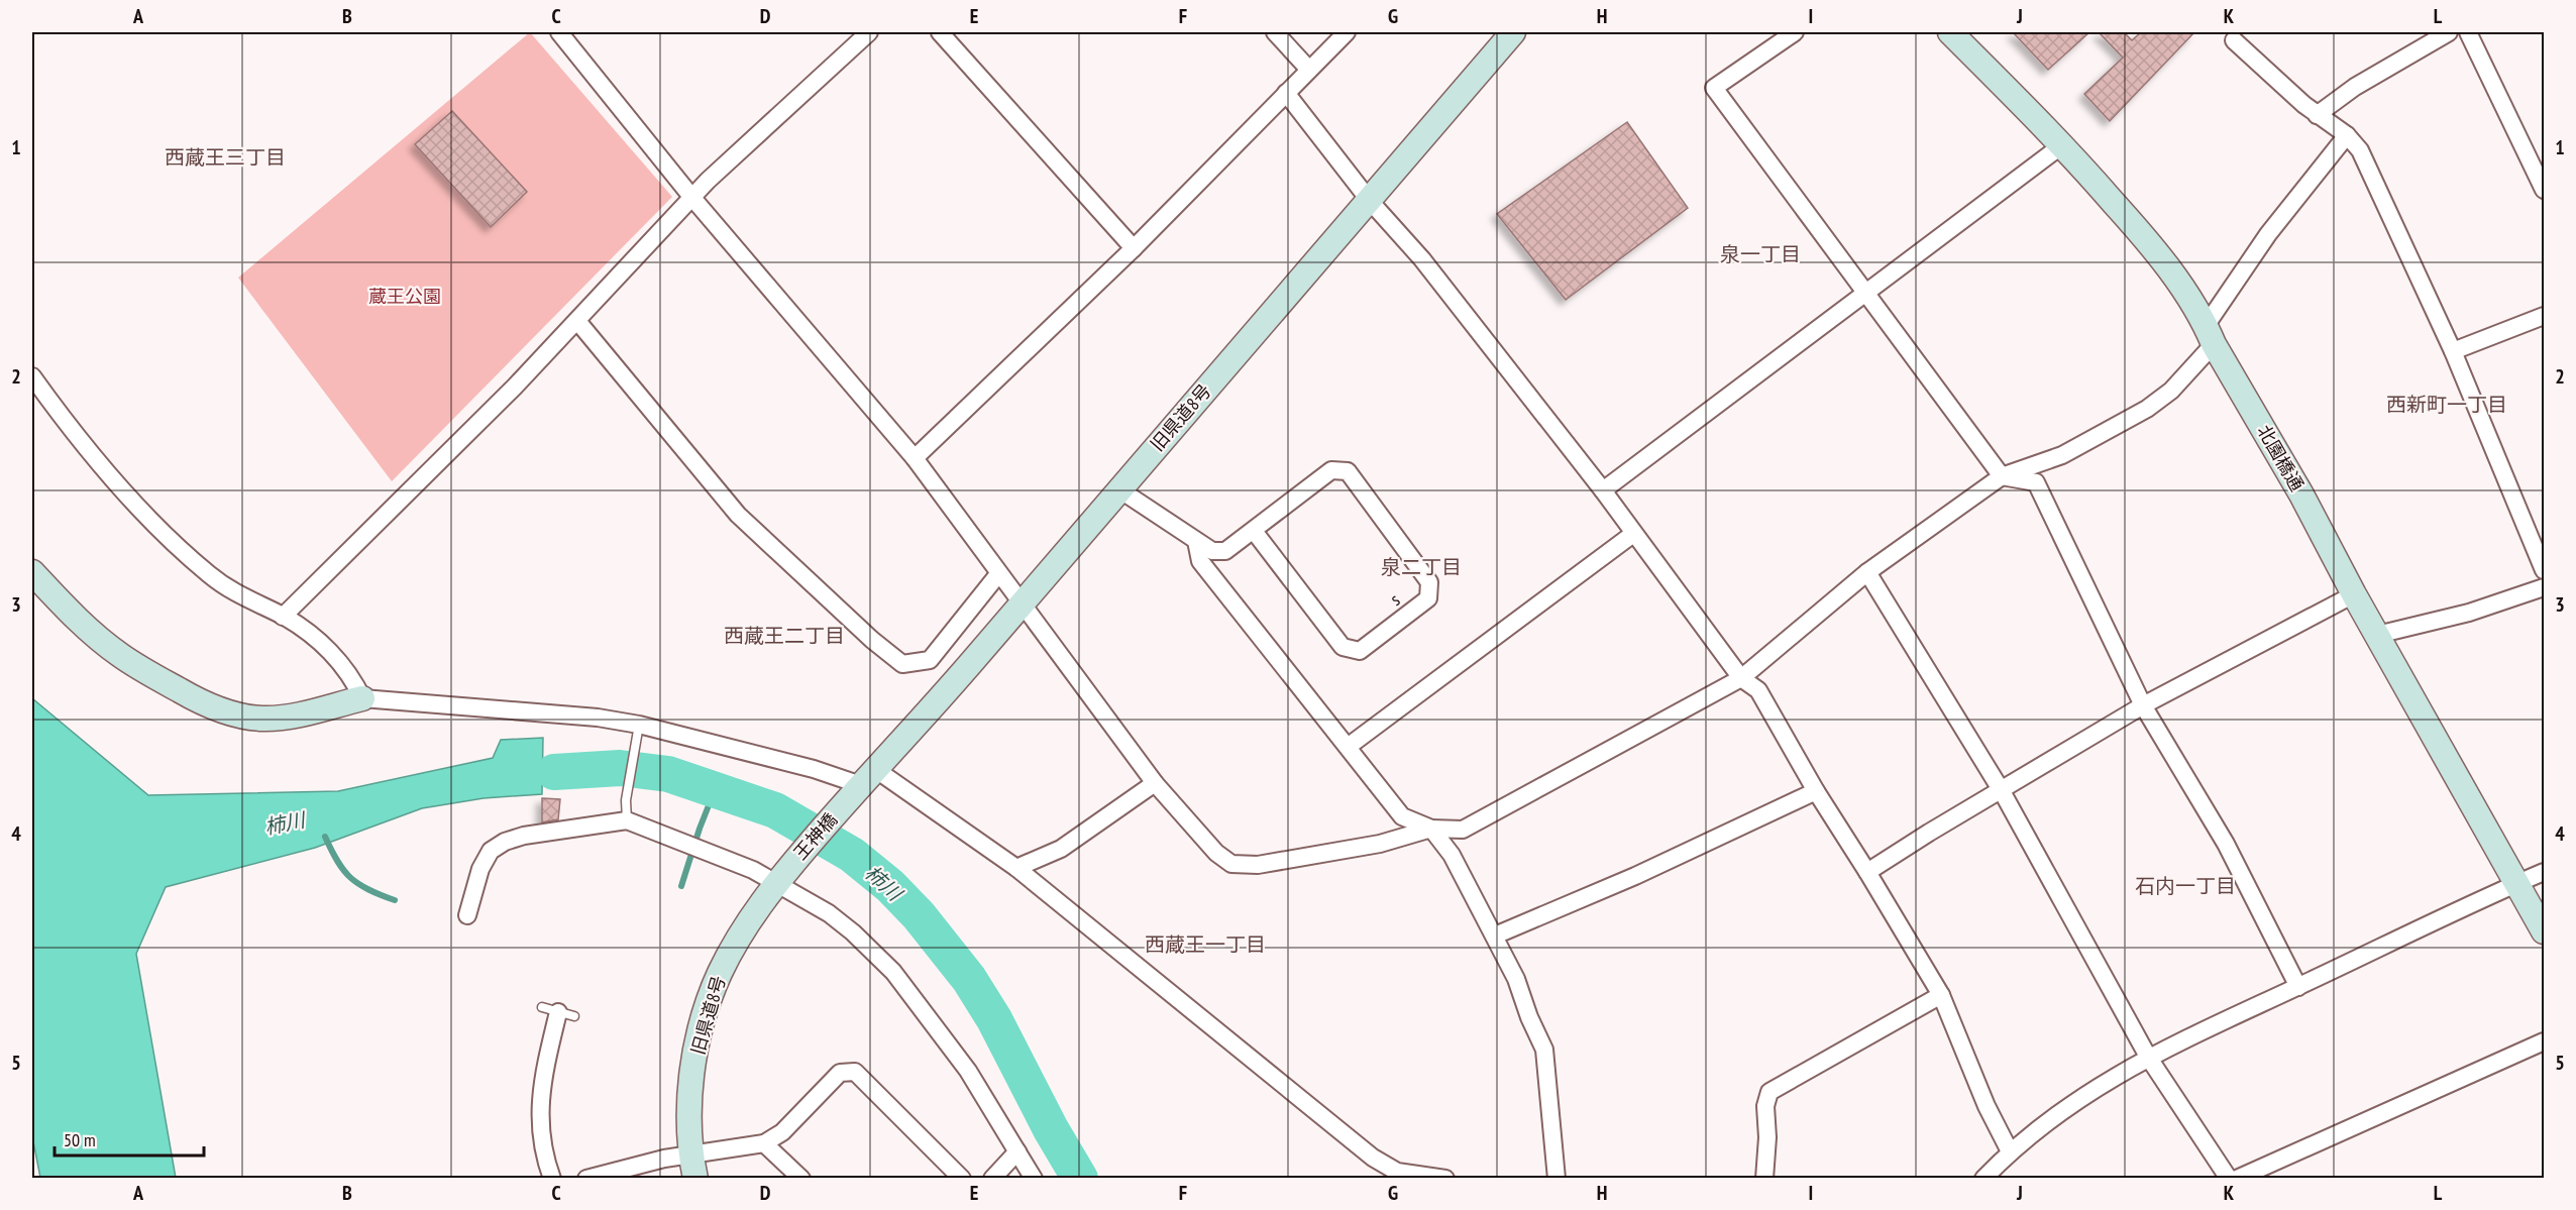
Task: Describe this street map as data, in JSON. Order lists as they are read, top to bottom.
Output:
{
  "streets": {
    "street": [
      "旧県道8号",
      "北園橋通",
      "s",
      "王神橋"
    ]
  },
  "crossings": [
    ["旧県道8号", "s"],
    ["旧県道8号", "王神橋"]
  ],
  "districts": [
    "西蔵王三丁目",
    "泉一丁目",
    "西新町一丁目",
    "泉二丁目",
    "西蔵王二丁目",
    "石内一丁目",
    "西蔵王一丁目"
  ],
  "water": ["柿川"],
  "parks": ["蔵王公園"],
  "scale_bar": "50 m",
  "grid": {
    "columns": [
      "A",
      "B",
      "C",
      "D",
      "E",
      "F",
      "G",
      "H",
      "I",
      "J",
      "K",
      "L"
    ],
    "rows": [
      "1",
      "2",
      "3",
      "4",
      "5"
    ]
  }
}
